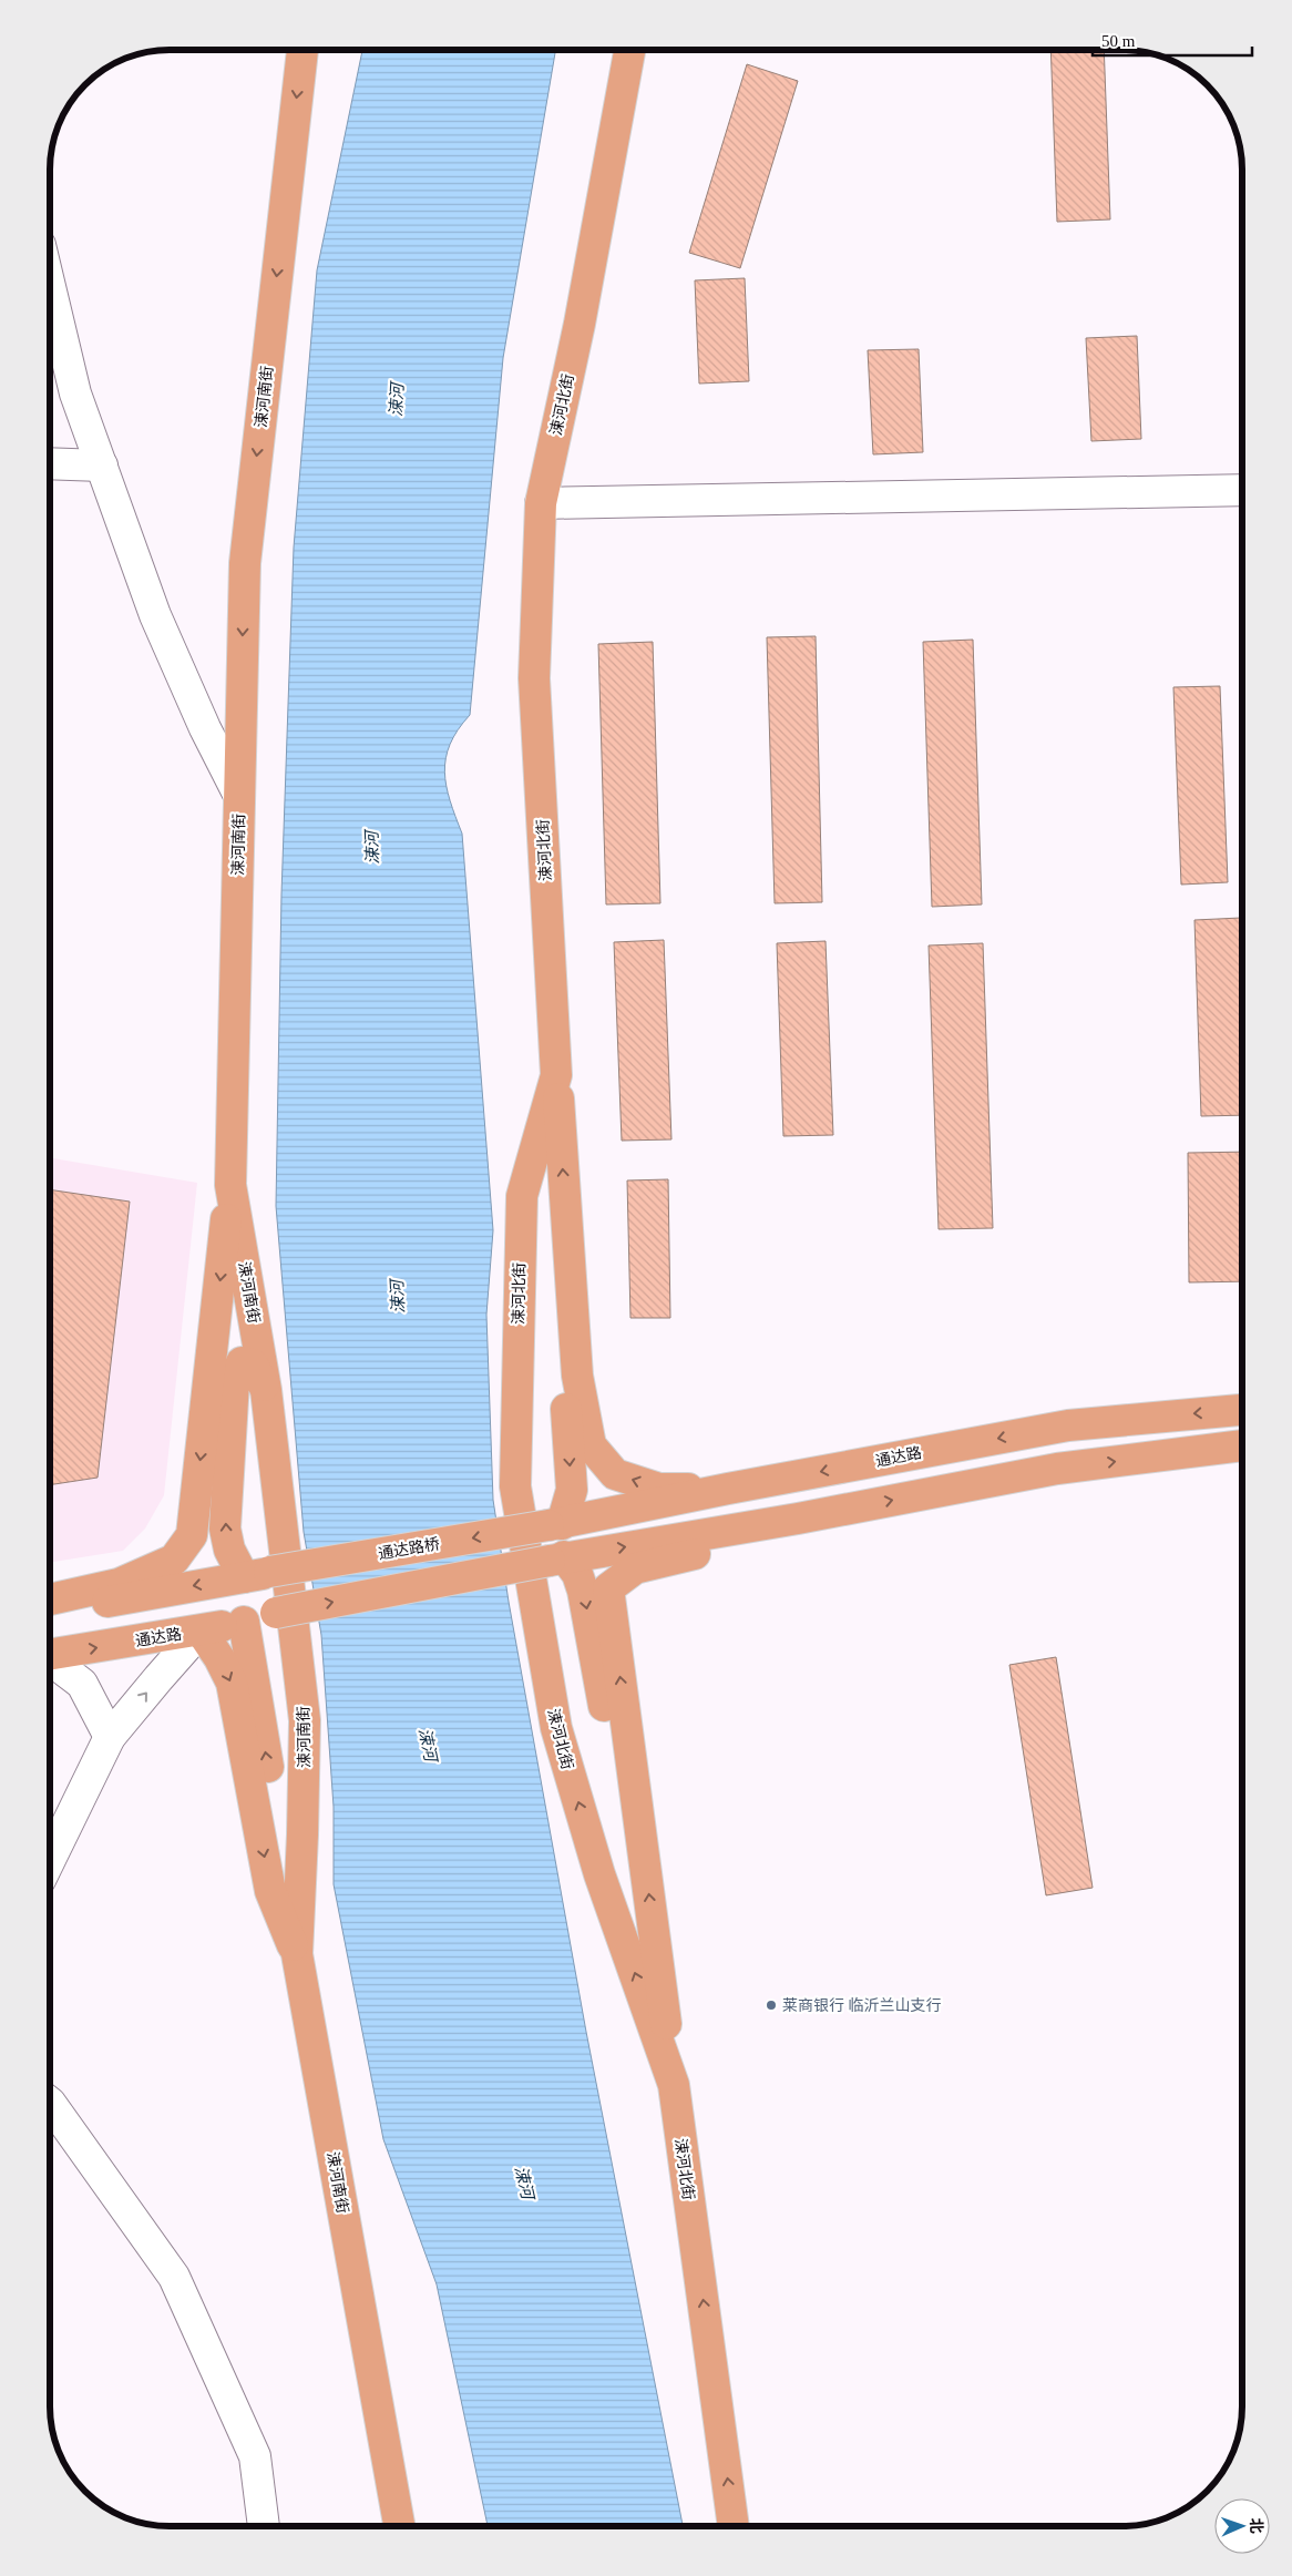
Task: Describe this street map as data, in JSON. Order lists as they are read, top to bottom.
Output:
{
  "streets": {
    "main road": [
      "涑河南街",
      "涑河北街",
      "通达路",
      "通达路桥"
    ]
  },
  "crossings": [
    ["通达路", "通达路桥"]
  ],
  "one_way": ["涑河北街", "通达路桥"],
  "water": ["涑河"],
  "places": ["莱商银行 临沂兰山支行"],
  "scale_bar": "50 m",
  "north": "right"
}
